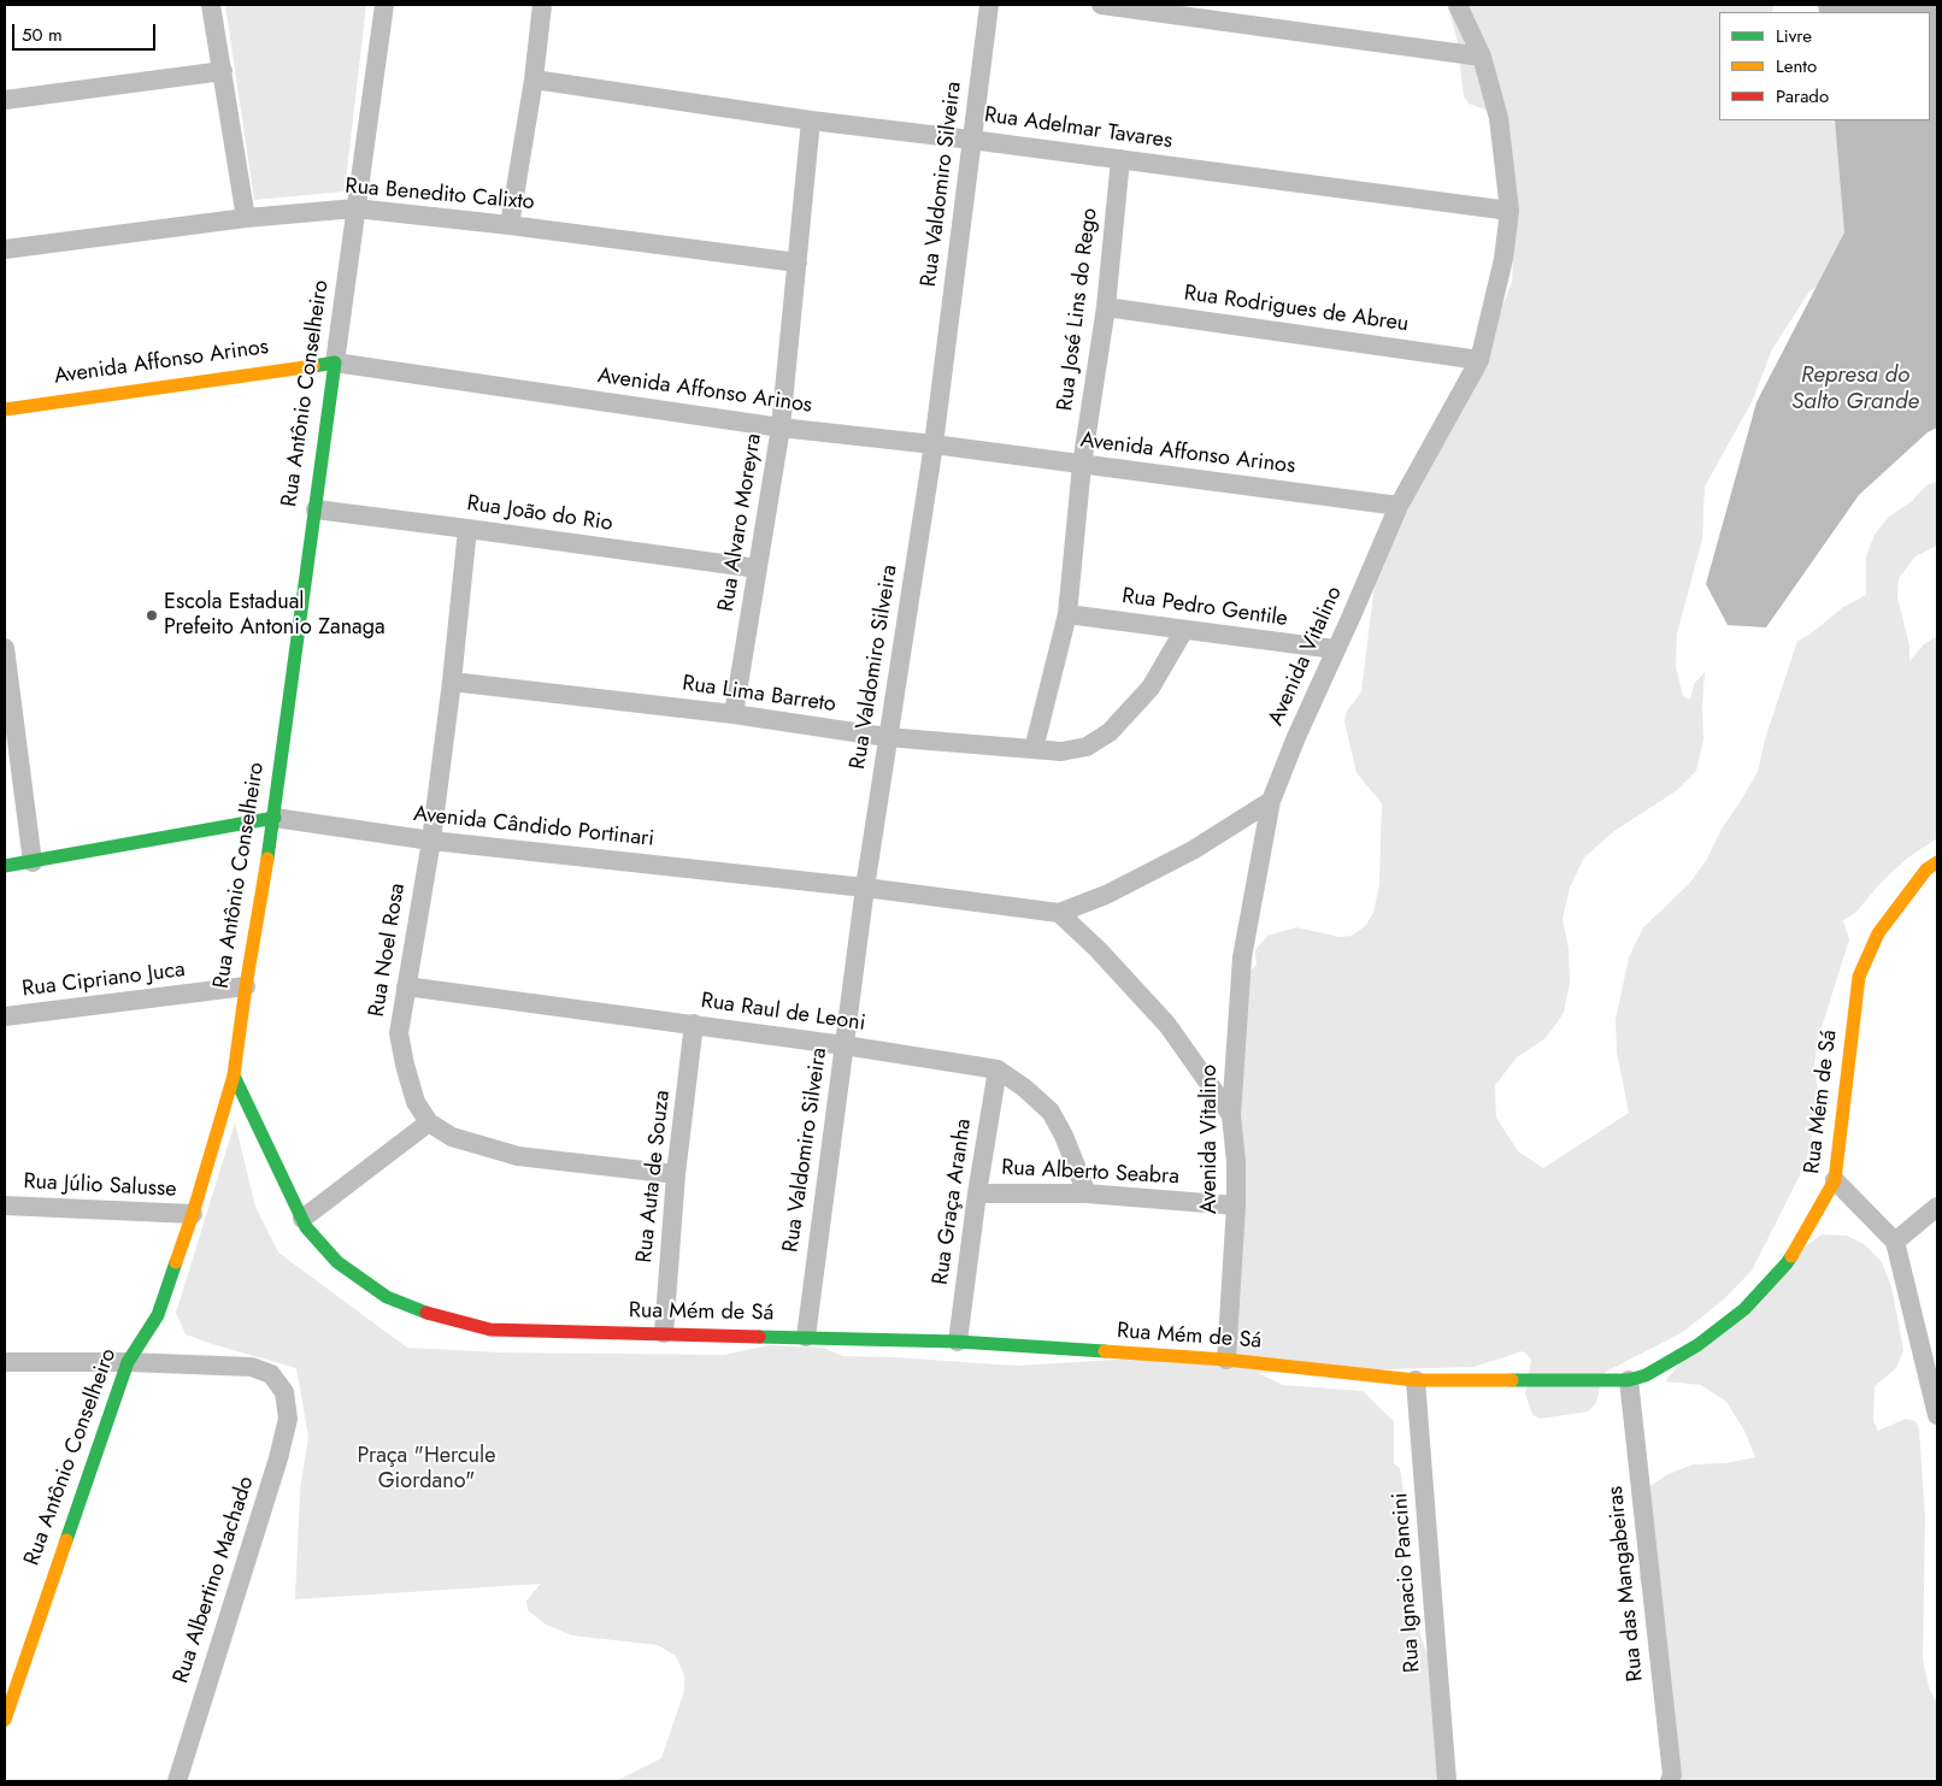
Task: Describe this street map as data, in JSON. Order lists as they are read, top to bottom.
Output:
{
  "streets": {
    "street": [
      "Rua Adelmar Tavares",
      "Rua Valdomiro Silveira",
      "Rua Benedito Calixto",
      "Rua José Lins do Rego",
      "Rua Rodrigues de Abreu",
      "Avenida Affonso Arinos",
      "Rua Antônio Conselheiro",
      "Rua João do Rio",
      "Rua Alvaro Moreyra",
      "Rua Pedro Gentile",
      "Avenida Vitalino",
      "Rua Lima Barreto",
      "Avenida Cândido Portinari",
      "Rua Noel Rosa",
      "Rua Cipriano Juca",
      "Rua Raul de Leoni",
      "Rua Mém de Sá",
      "Rua Alberto Seabra",
      "Rua Auta de Souza",
      "Rua Júlio Salusse",
      "Rua Graça Aranha",
      "Rua Albertino Machado",
      "Rua Ignacio Pancini",
      "Rua das Mangabeiras"
    ]
  },
  "crossings": [
    ["Rua Adelmar Tavares", "Rua Valdomiro Silveira"],
    ["Rua Adelmar Tavares", "Rua José Lins do Rego"],
    ["Rua Adelmar Tavares", "Rua Alvaro Moreyra"],
    ["Rua Adelmar Tavares", "Avenida Vitalino"],
    ["Rua Valdomiro Silveira", "Avenida Affonso Arinos"],
    ["Rua Valdomiro Silveira", "Rua Lima Barreto"],
    ["Rua Valdomiro Silveira", "Avenida Cândido Portinari"],
    ["Rua Valdomiro Silveira", "Rua Raul de Leoni"],
    ["Rua Valdomiro Silveira", "Rua Mém de Sá"],
    ["Rua Benedito Calixto", "Rua Antônio Conselheiro"],
    ["Rua Benedito Calixto", "Rua Alvaro Moreyra"],
    ["Rua José Lins do Rego", "Rua Rodrigues de Abreu"],
    ["Rua José Lins do Rego", "Avenida Affonso Arinos"],
    ["Rua José Lins do Rego", "Rua Pedro Gentile"],
    ["Rua José Lins do Rego", "Rua Lima Barreto"],
    ["Rua Rodrigues de Abreu", "Avenida Vitalino"],
    ["Avenida Affonso Arinos", "Rua Antônio Conselheiro"],
    ["Avenida Affonso Arinos", "Rua Alvaro Moreyra"],
    ["Avenida Affonso Arinos", "Avenida Vitalino"],
    ["Rua Antônio Conselheiro", "Rua João do Rio"],
    ["Rua Antônio Conselheiro", "Avenida Cândido Portinari"],
    ["Rua Antônio Conselheiro", "Rua Cipriano Juca"],
    ["Rua Antônio Conselheiro", "Rua Mém de Sá"],
    ["Rua Antônio Conselheiro", "Rua Júlio Salusse"],
    ["Rua Antônio Conselheiro", "Rua Albertino Machado"],
    ["Rua João do Rio", "Rua Alvaro Moreyra"],
    ["Rua João do Rio", "Rua Noel Rosa"],
    ["Rua Alvaro Moreyra", "Rua Lima Barreto"],
    ["Rua Pedro Gentile", "Avenida Vitalino"],
    ["Rua Pedro Gentile", "Rua Lima Barreto"],
    ["Avenida Vitalino", "Avenida Cândido Portinari"],
    ["Avenida Vitalino", "Rua Mém de Sá"],
    ["Avenida Vitalino", "Rua Alberto Seabra"],
    ["Rua Lima Barreto", "Rua Noel Rosa"],
    ["Avenida Cândido Portinari", "Rua Noel Rosa"],
    ["Rua Noel Rosa", "Rua Raul de Leoni"],
    ["Rua Noel Rosa", "Rua Auta de Souza"],
    ["Rua Raul de Leoni", "Rua Alberto Seabra"],
    ["Rua Raul de Leoni", "Rua Auta de Souza"],
    ["Rua Raul de Leoni", "Rua Graça Aranha"],
    ["Rua Mém de Sá", "Rua Auta de Souza"],
    ["Rua Mém de Sá", "Rua Graça Aranha"],
    ["Rua Mém de Sá", "Rua Ignacio Pancini"],
    ["Rua Mém de Sá", "Rua das Mangabeiras"],
    ["Rua Alberto Seabra", "Rua Graça Aranha"]
  ],
  "water": ["Represa do Salto Grande"],
  "parks": ["Praça \"Hercule Giordano\""],
  "places": ["Escola Estadual Prefeito Antonio Zanaga"],
  "legend": ["Livre", "Lento", "Parado"],
  "scale_bar": "50 m"
}
